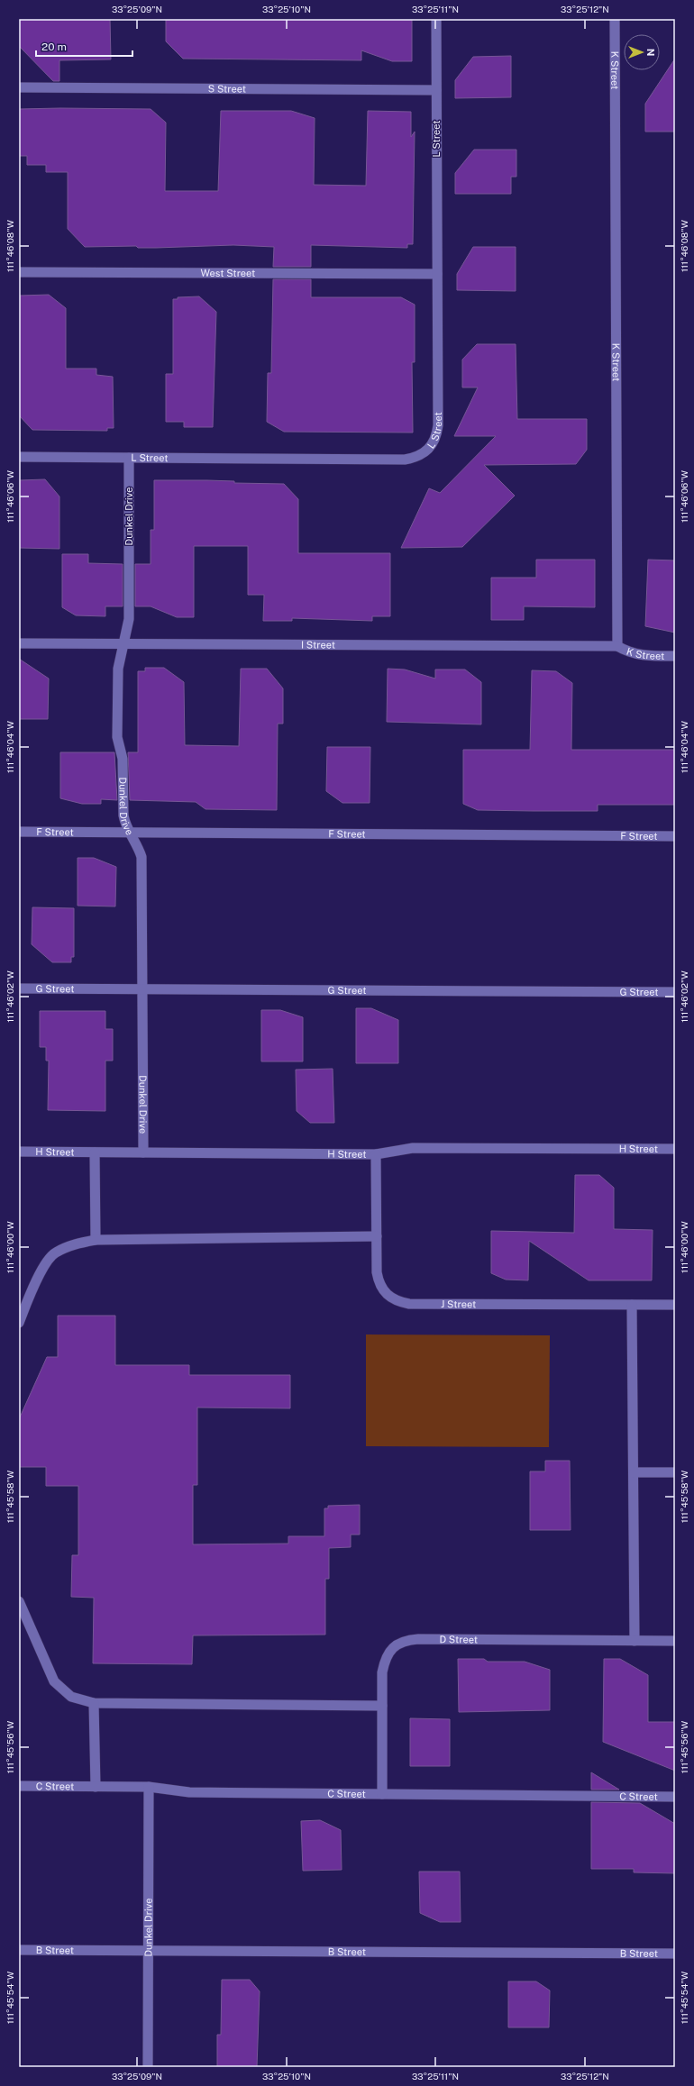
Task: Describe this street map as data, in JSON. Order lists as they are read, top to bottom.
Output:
{
  "streets": {
    "lane": [
      "K Street",
      "S Street",
      "L Street",
      "West Street",
      "Dunkel Drive",
      "I Street",
      "F Street",
      "G Street",
      "H Street",
      "J Street",
      "D Street",
      "C Street",
      "B Street"
    ]
  },
  "crossings": [
    ["K Street", "I Street"],
    ["S Street", "L Street"],
    ["L Street", "West Street"],
    ["L Street", "Dunkel Drive"],
    ["Dunkel Drive", "I Street"],
    ["Dunkel Drive", "F Street"],
    ["Dunkel Drive", "G Street"],
    ["Dunkel Drive", "H Street"],
    ["Dunkel Drive", "C Street"],
    ["Dunkel Drive", "B Street"],
    ["H Street", "J Street"],
    ["D Street", "C Street"]
  ],
  "scale_bar": "20 m",
  "north": "right",
  "coordinates": [
    "33°25'09\"N",
    "33°25'10\"N",
    "33°25'11\"N",
    "33°25'12\"N",
    "111°46'08\"W",
    "111°46'06\"W",
    "111°46'04\"W",
    "111°46'02\"W",
    "111°46'00\"W",
    "111°45'58\"W",
    "111°45'56\"W",
    "111°45'54\"W"
  ]
}
